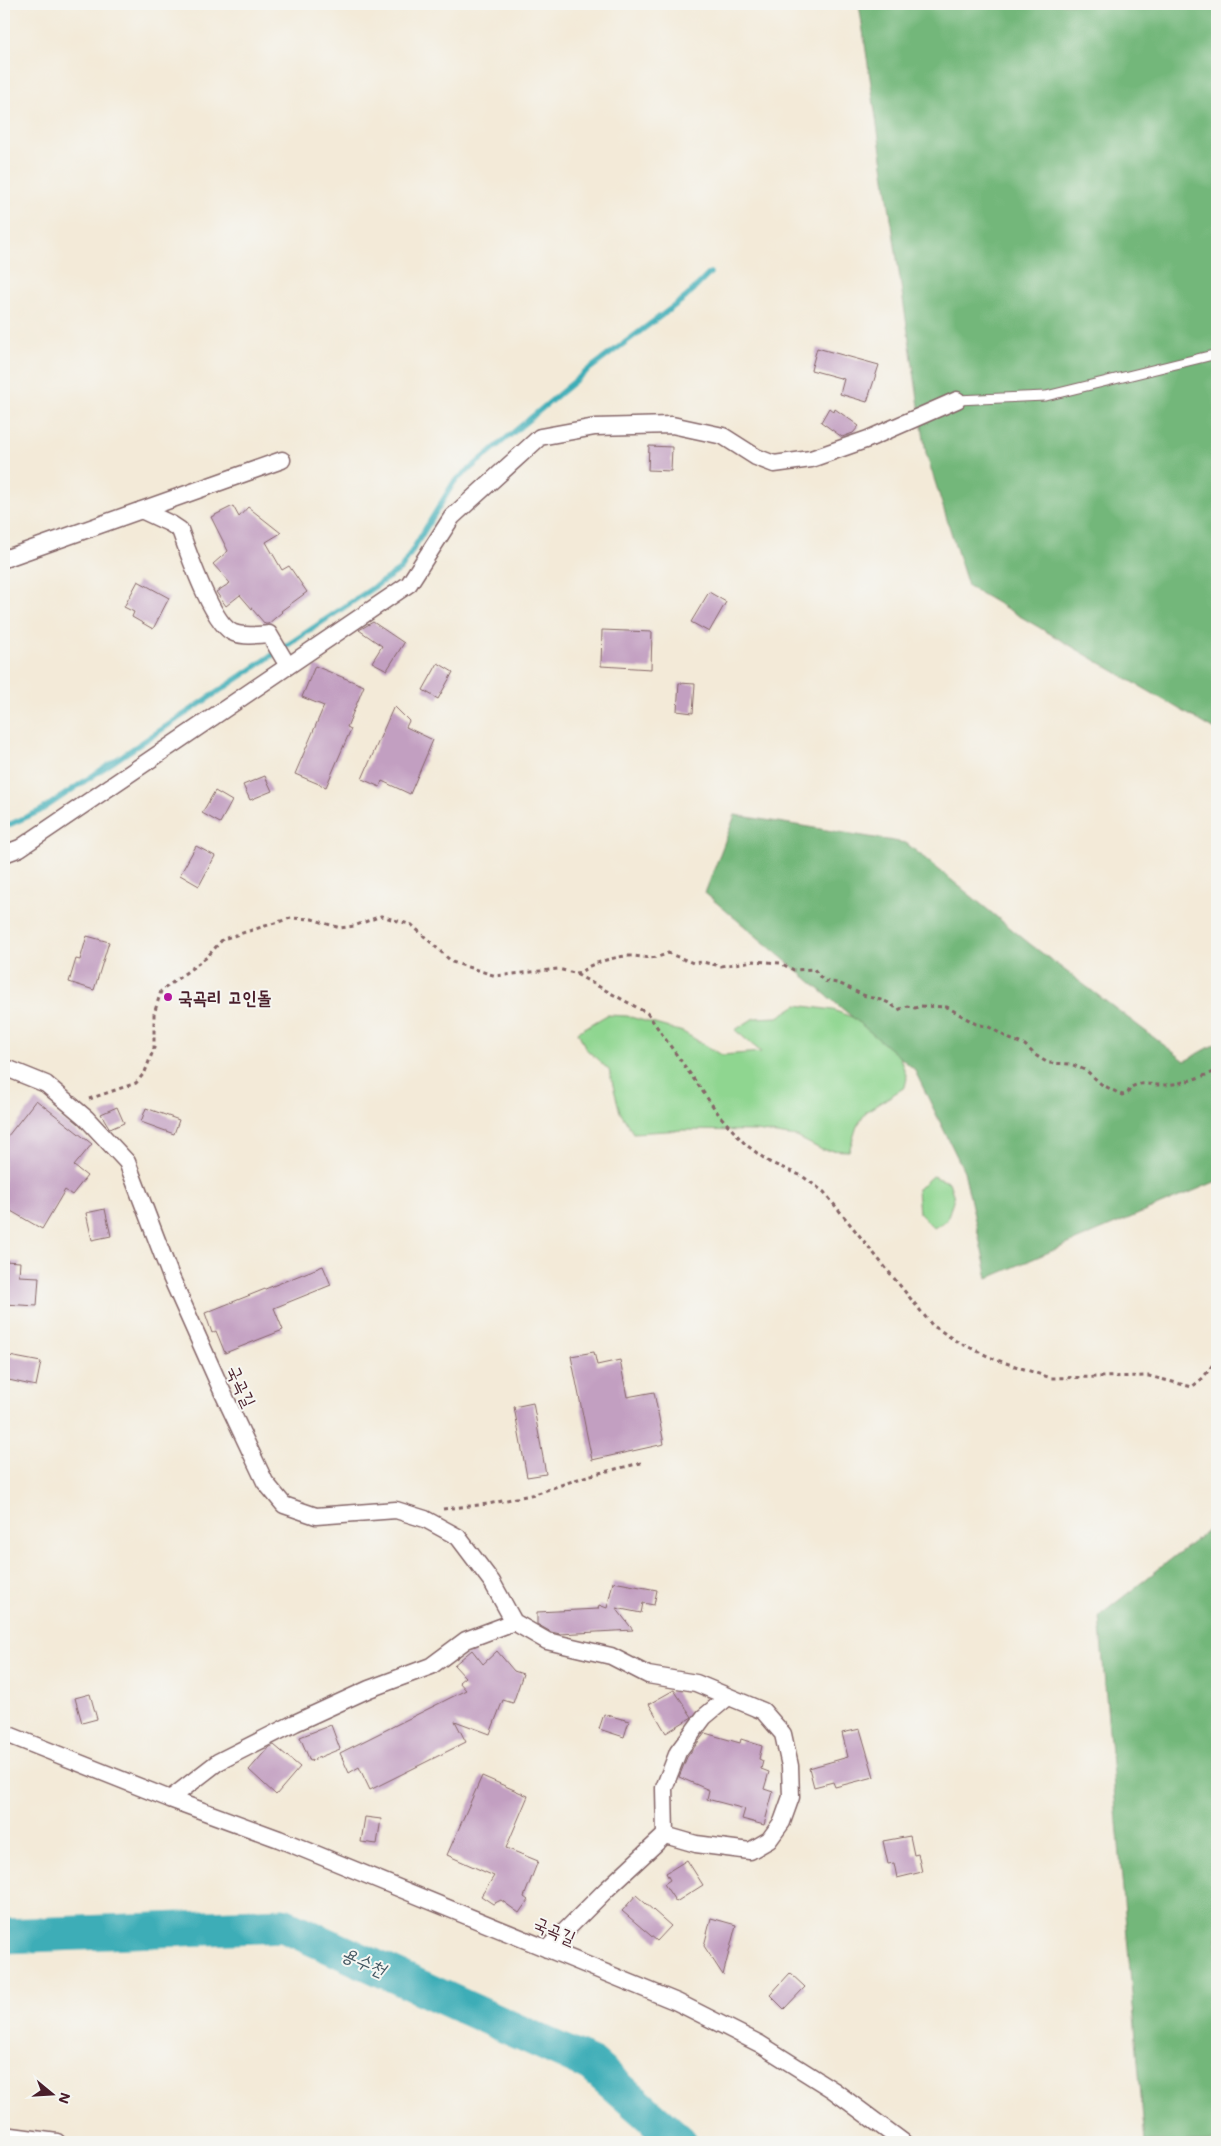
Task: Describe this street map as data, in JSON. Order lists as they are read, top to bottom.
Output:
{
  "streets": {
    "street": ["국곡길"]
  },
  "water": ["용수천"],
  "places": ["국곡리 고인돌"],
  "north": "right"
}
